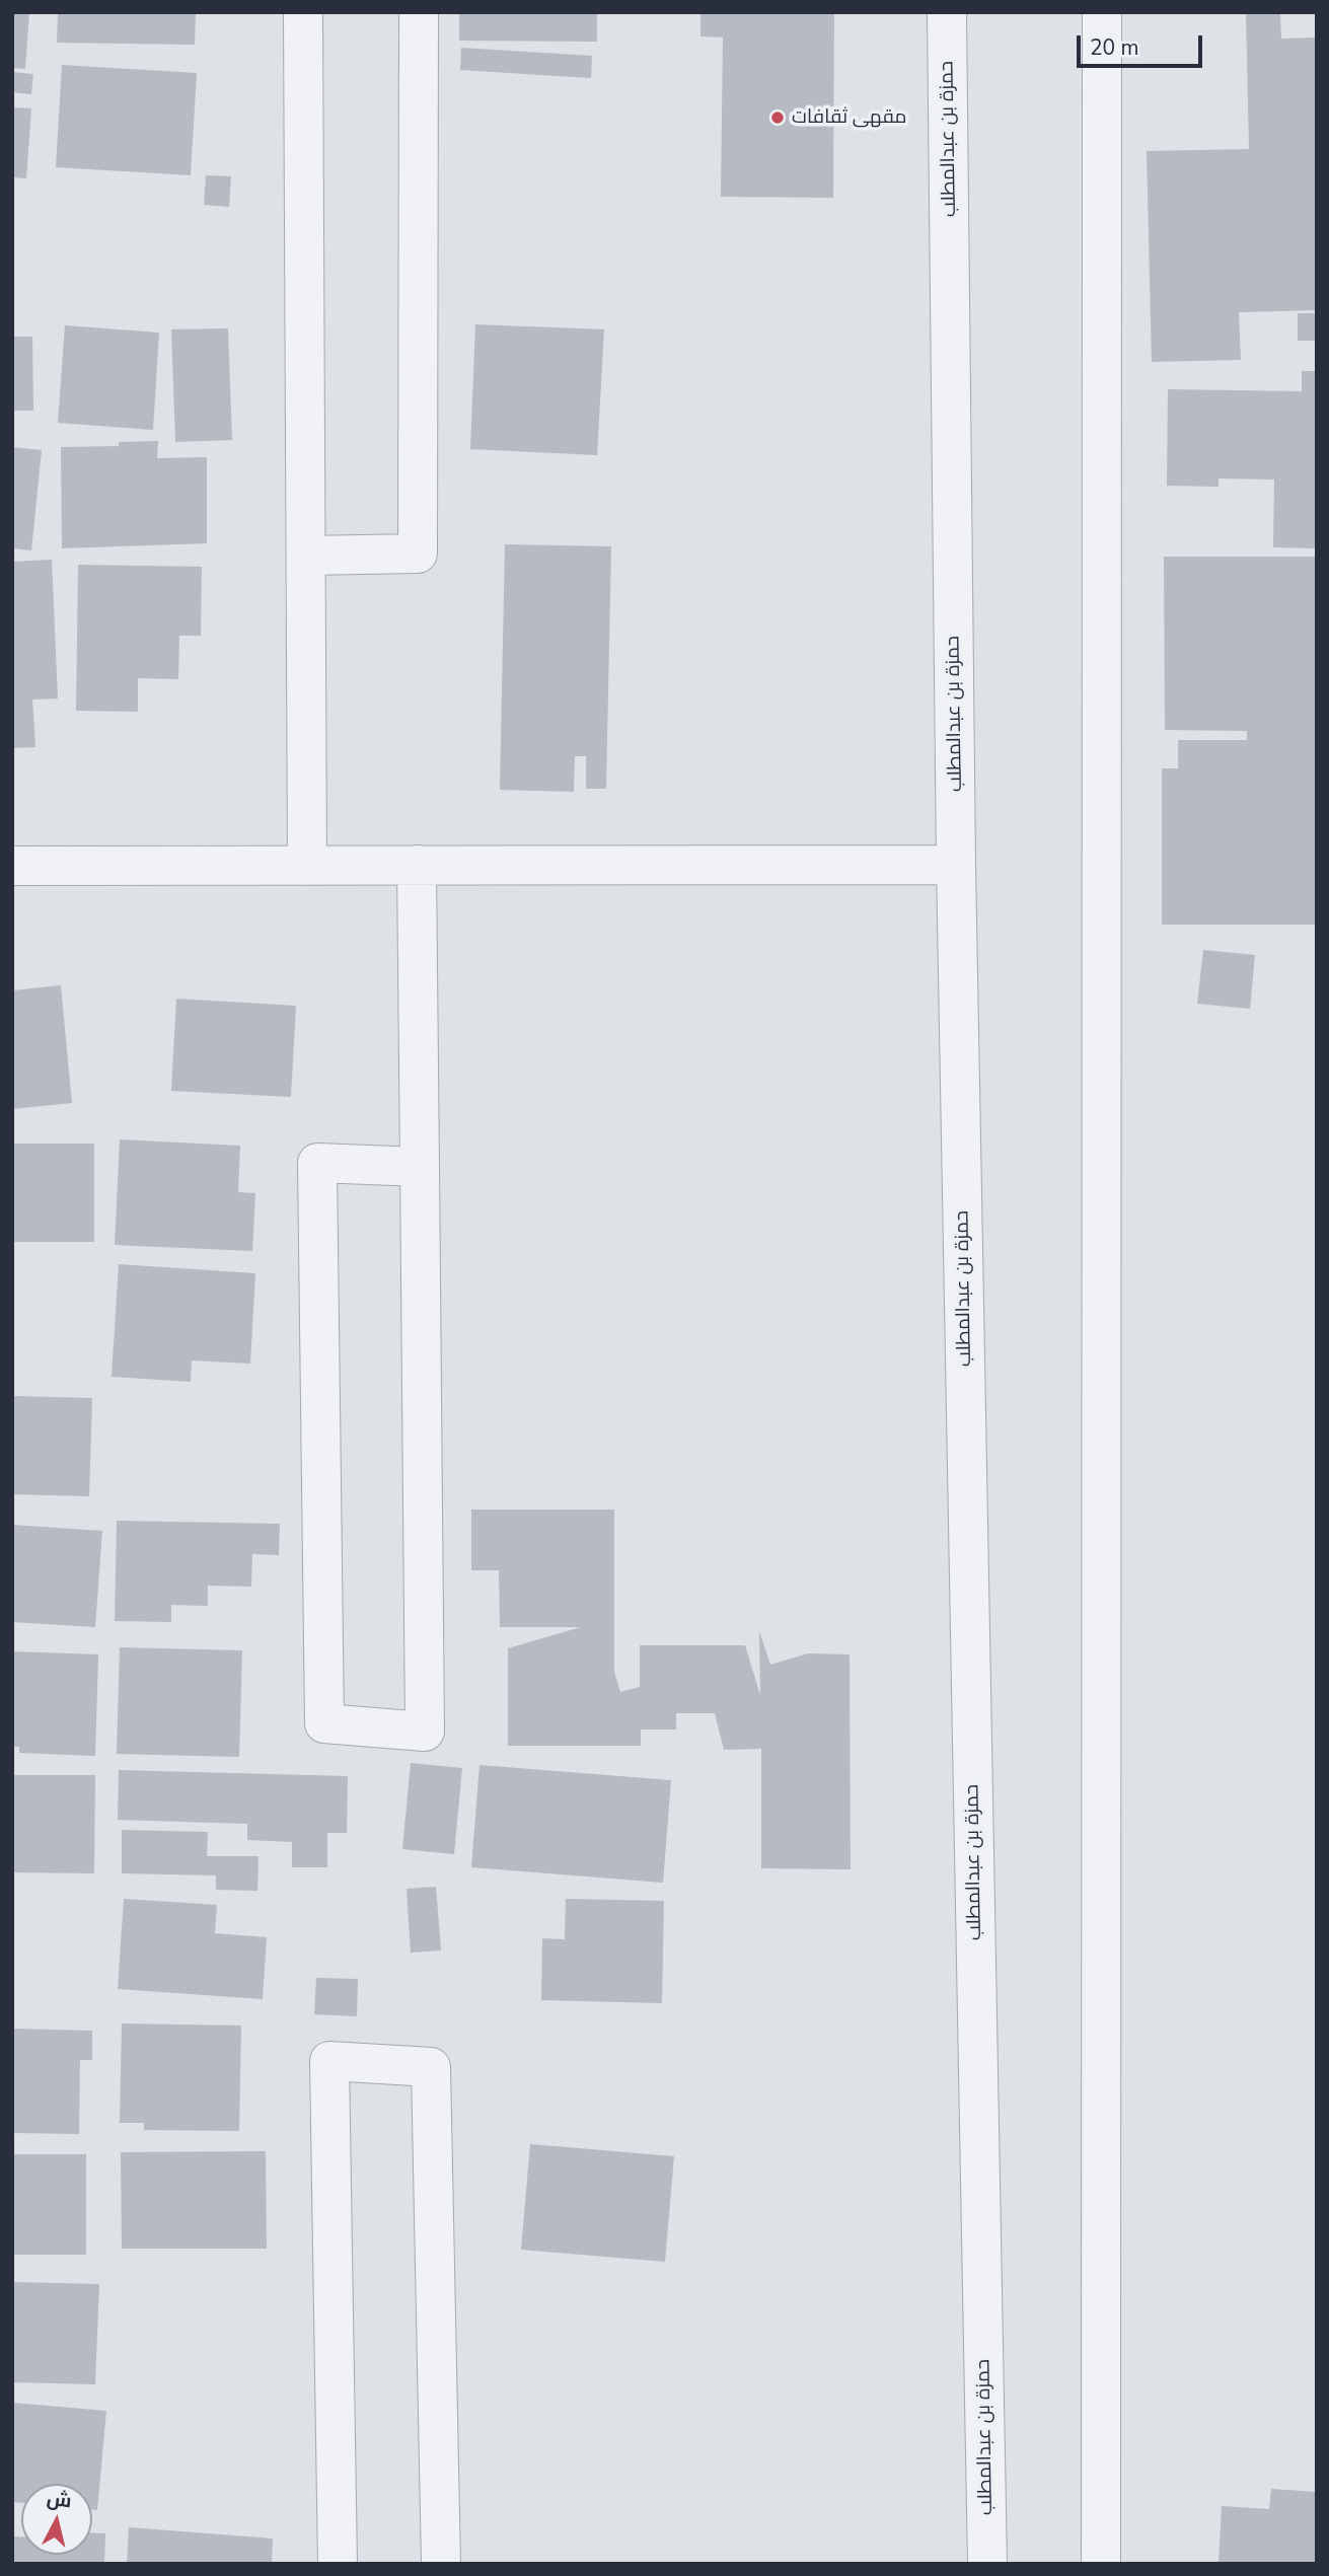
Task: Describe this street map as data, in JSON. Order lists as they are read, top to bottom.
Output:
{
  "streets": {
    "street": ["حمزة بن عبدالمطلب"]
  },
  "places": ["مقهى ثقافات"],
  "scale_bar": "20 m",
  "north": "top"
}
